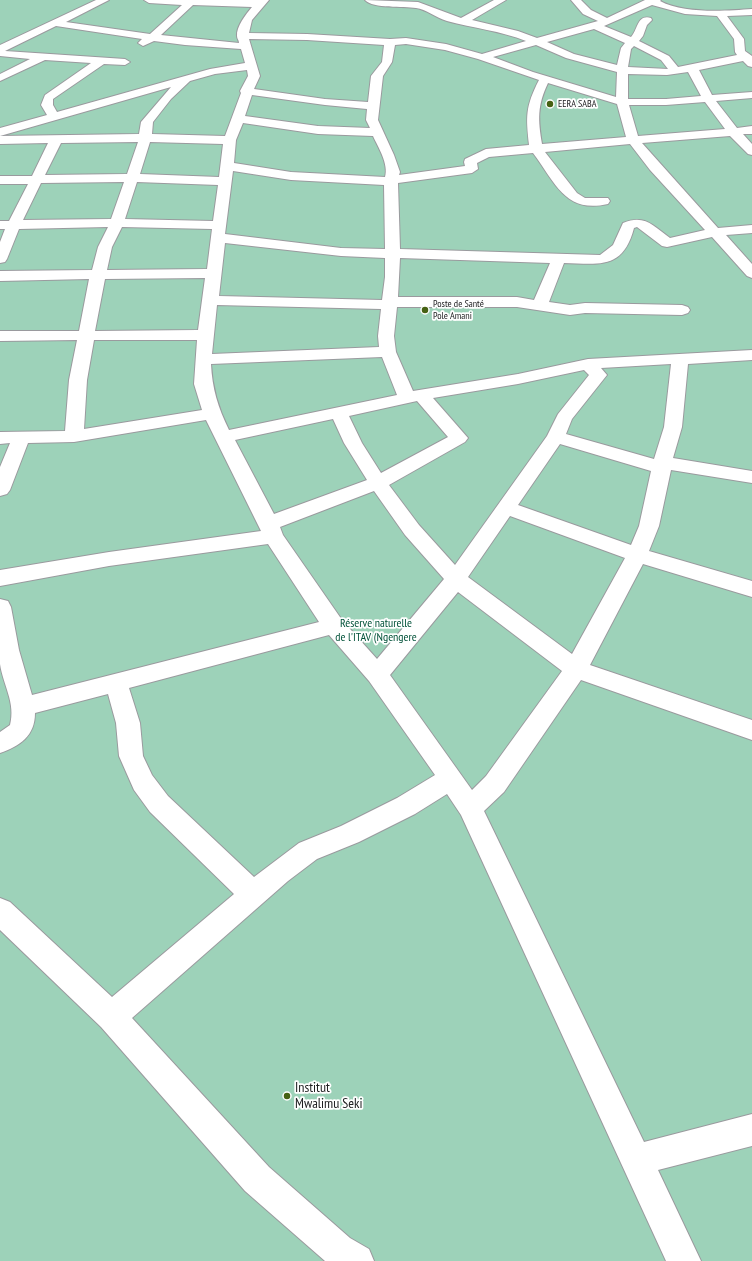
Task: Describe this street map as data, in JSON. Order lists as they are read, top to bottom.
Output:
{
  "parks": ["Réserve naturelle de l'ITAV (Ngengere"],
  "places": ["EERA SABA", "Poste de Santé Pole Amani", "Institut Mwalimu Seki"]
}
